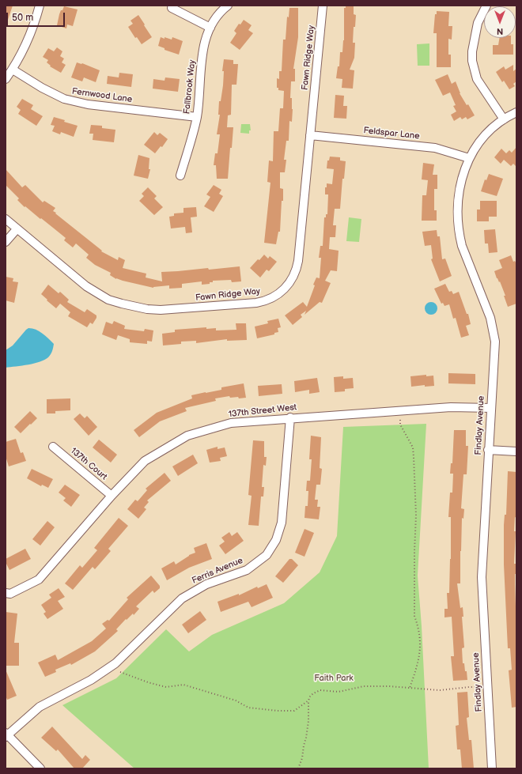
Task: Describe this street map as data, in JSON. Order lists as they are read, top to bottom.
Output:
{
  "streets": {
    "street": [
      "Fawn Ridge Way",
      "Fallbrook Way",
      "Fernwood Lane",
      "Feldspar Lane",
      "137th Street West",
      "Findlay Avenue",
      "137th Court",
      "Ferris Avenue"
    ]
  },
  "crossings": [
    ["Fawn Ridge Way", "Feldspar Lane"],
    ["Fallbrook Way", "Fernwood Lane"],
    ["Feldspar Lane", "Findlay Avenue"],
    ["137th Street West", "Findlay Avenue"],
    ["137th Street West", "137th Court"],
    ["137th Street West", "Ferris Avenue"]
  ],
  "parks": ["Faith Park"],
  "scale_bar": "50 m",
  "north": "bottom"
}
